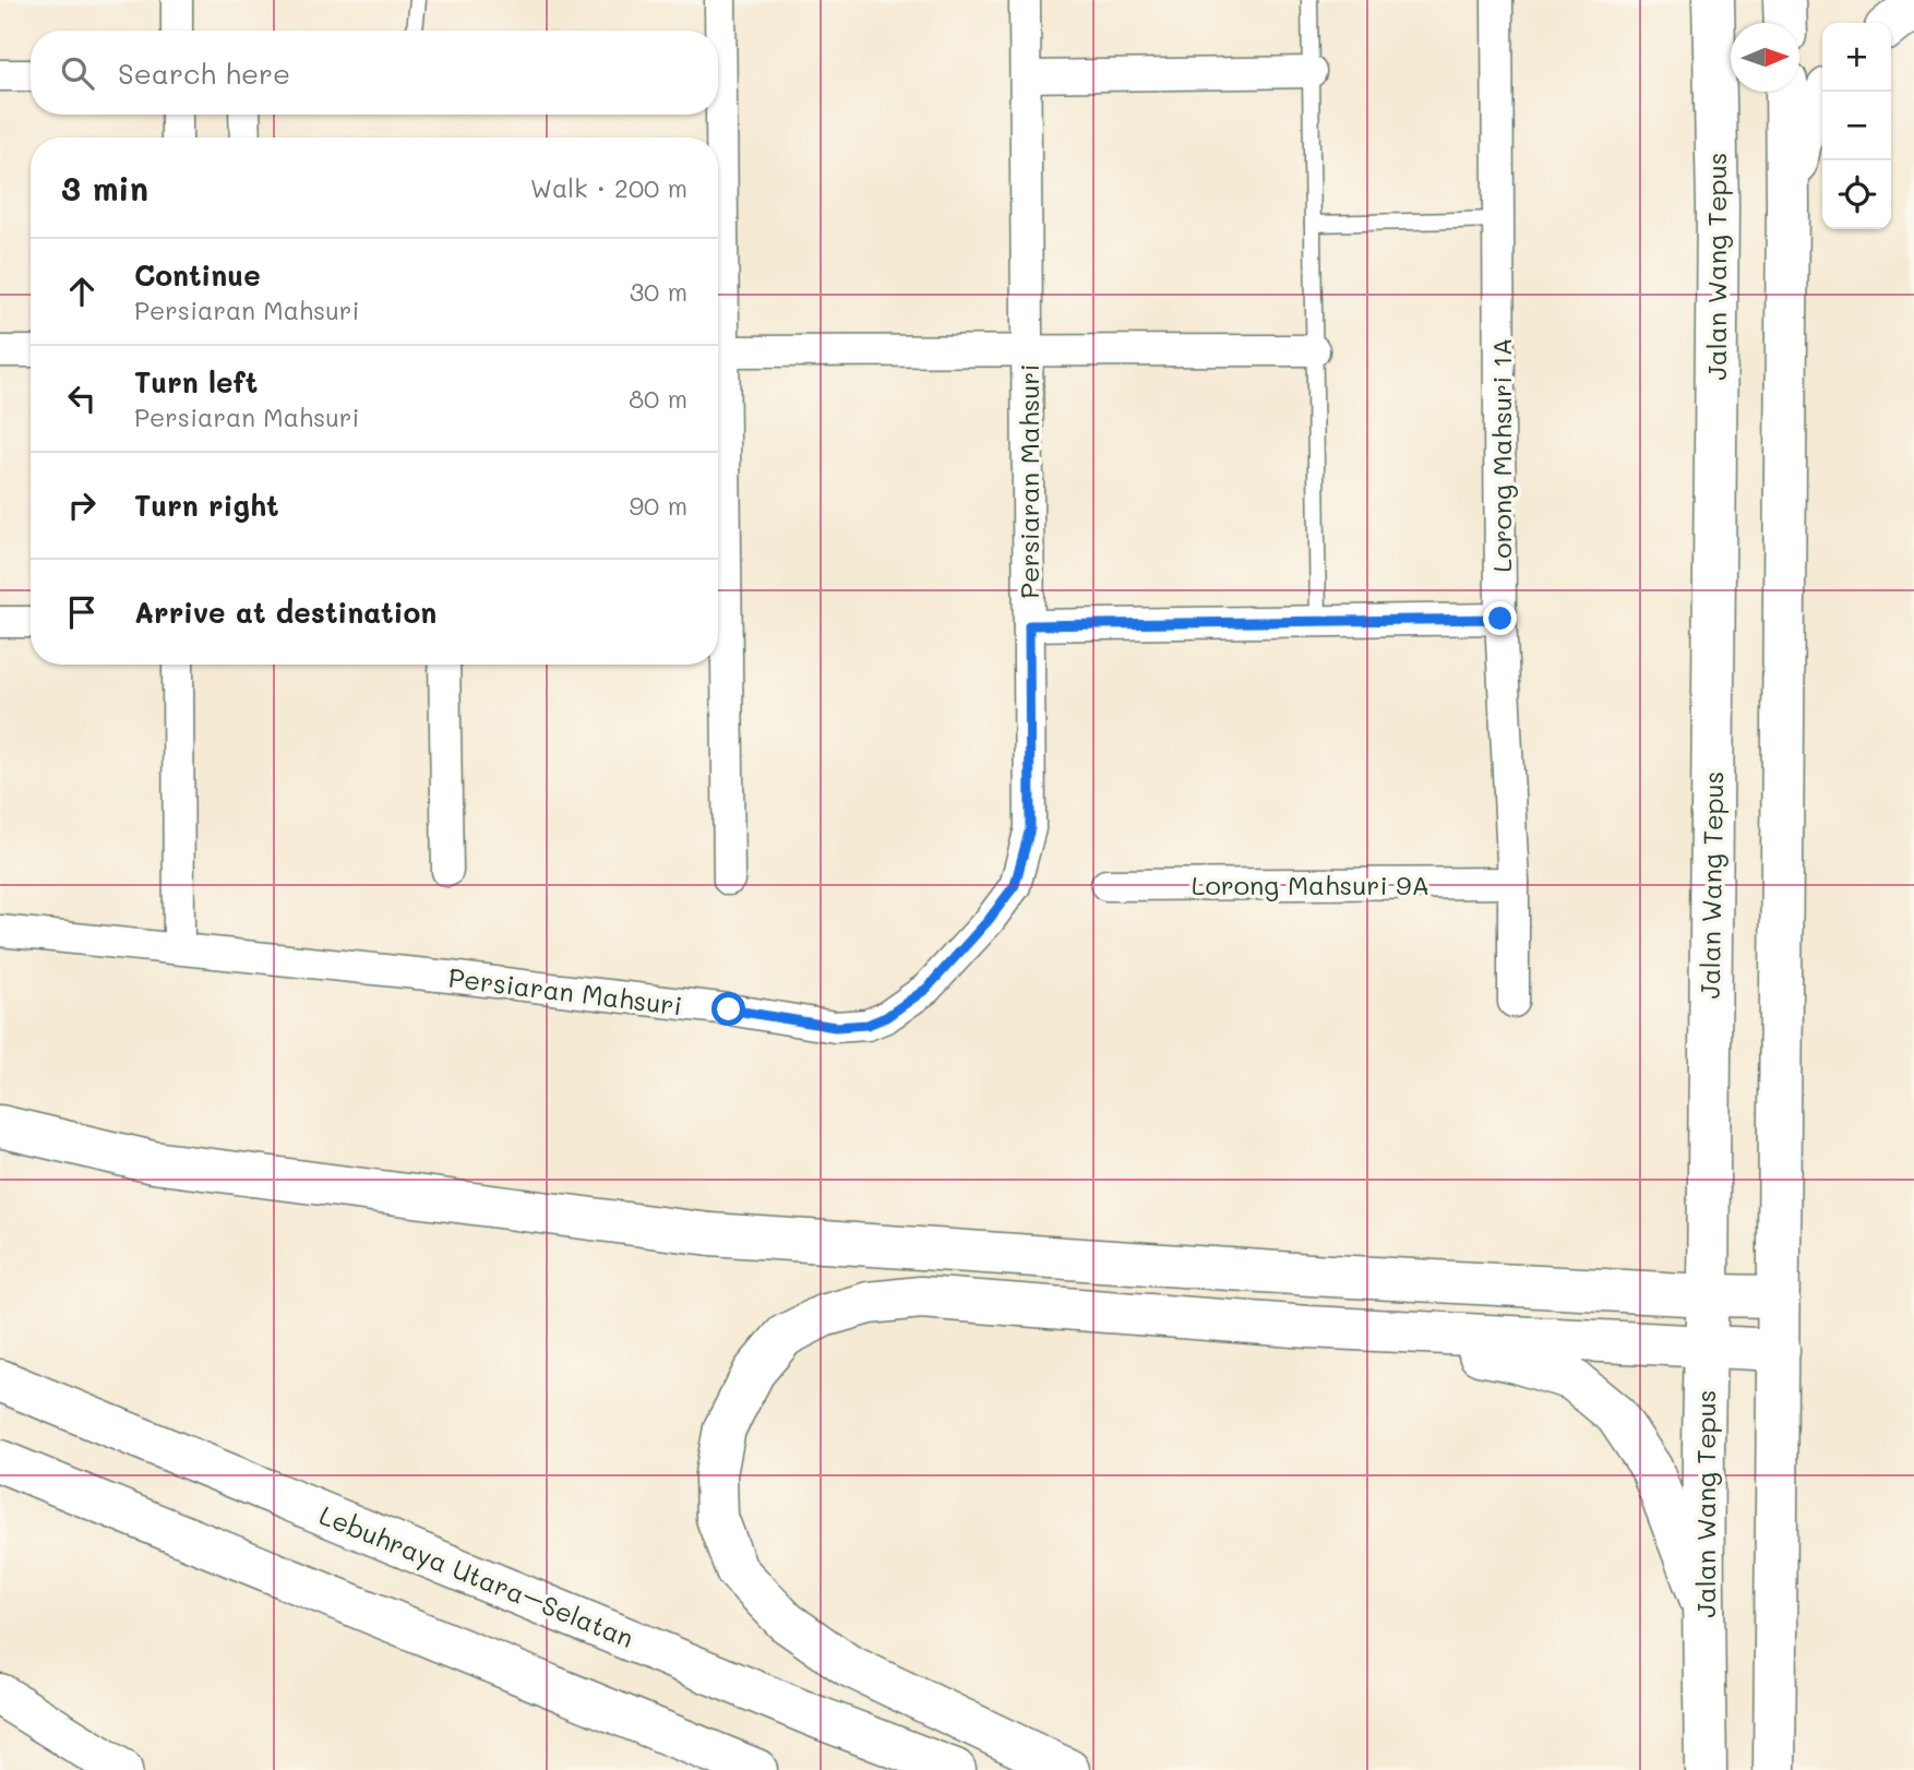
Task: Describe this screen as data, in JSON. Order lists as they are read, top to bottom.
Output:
{
  "streets": {
    "main road": ["Jalan Wang Tepus", "Lebuhraya Utara–Selatan"],
    "street": ["Lorong Mahsuri 1A", "Persiaran Mahsuri", "Lorong Mahsuri 9A"]
  },
  "crossings": [
    ["Lorong Mahsuri 1A", "Lorong Mahsuri 9A"]
  ],
  "north": "right",
  "page": {
    "map_buttons": ["+", "−"],
    "search": "Search here",
    "heading": ["3 min", "Walk · 200 m"],
    "list": [
      ["Continue", "Persiaran Mahsuri", "30 m"],
      ["Turn left", "Persiaran Mahsuri", "80 m"],
      ["Turn right", "90 m"],
      "Arrive at destination"
    ]
  }
}
